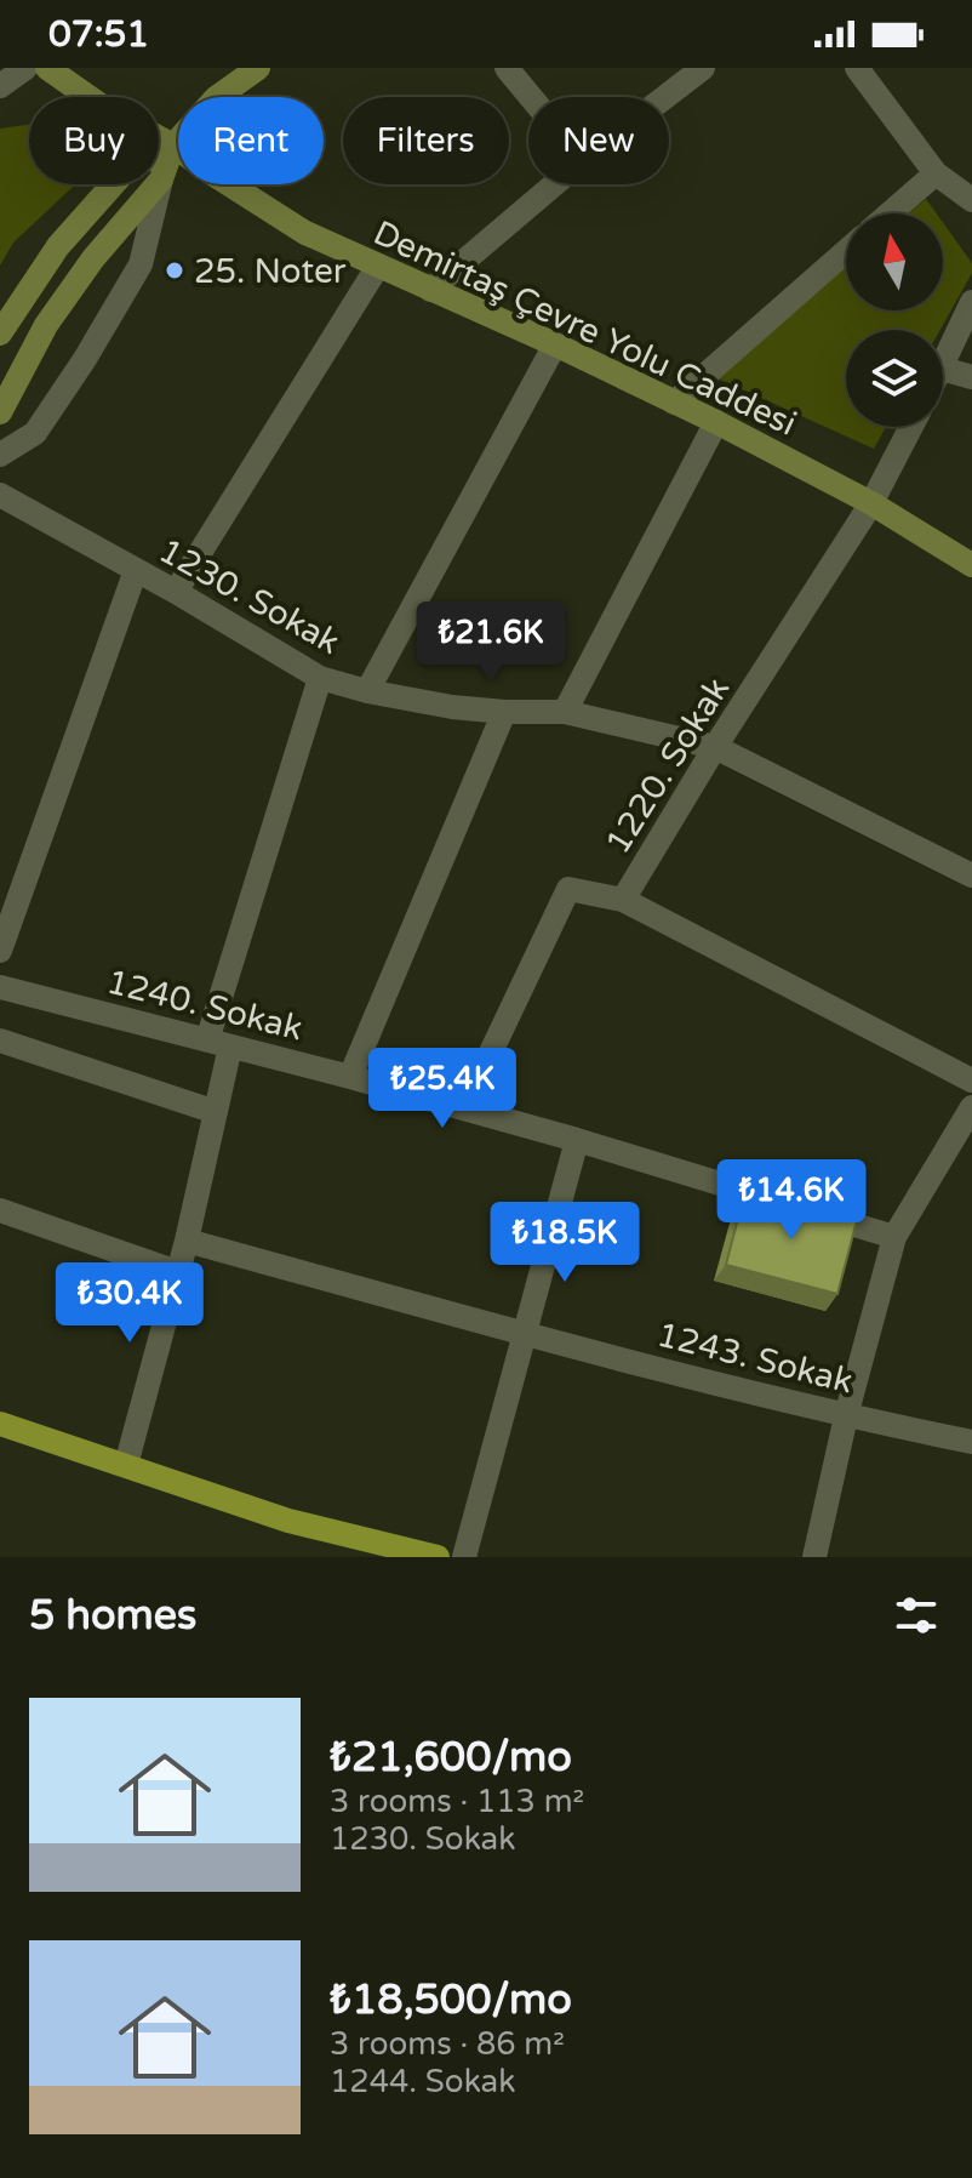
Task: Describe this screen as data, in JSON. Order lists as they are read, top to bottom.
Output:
{
  "streets": {
    "main road": ["Demirtaş Çevre Yolu Caddesi"],
    "street": [
      "1230. Sokak",
      "1220. Sokak",
      "1240. Sokak",
      "1243. Sokak"
    ]
  },
  "crossings": [
    ["Demirtaş Çevre Yolu Caddesi", "1220. Sokak"],
    ["1230. Sokak", "1220. Sokak"],
    ["1220. Sokak", "1240. Sokak"]
  ],
  "places": ["25. Noter"],
  "north": "top",
  "page": {
    "status": "07:51",
    "chip": [
      "Buy",
      "Rent",
      "Filters",
      "New"
    ],
    "price": [
      "₺21.6K",
      "₺25.4K",
      "₺14.6K",
      "₺18.5K",
      "₺30.4K"
    ],
    "heading": "5 homes",
    "list": [
      {
        "name": "₺21,600/mo",
        "note": "3 rooms · 113 m² · 1230. Sokak"
      },
      {
        "name": "₺18,500/mo",
        "note": "3 rooms · 86 m² · 1244. Sokak"
      }
    ]
  }
}
